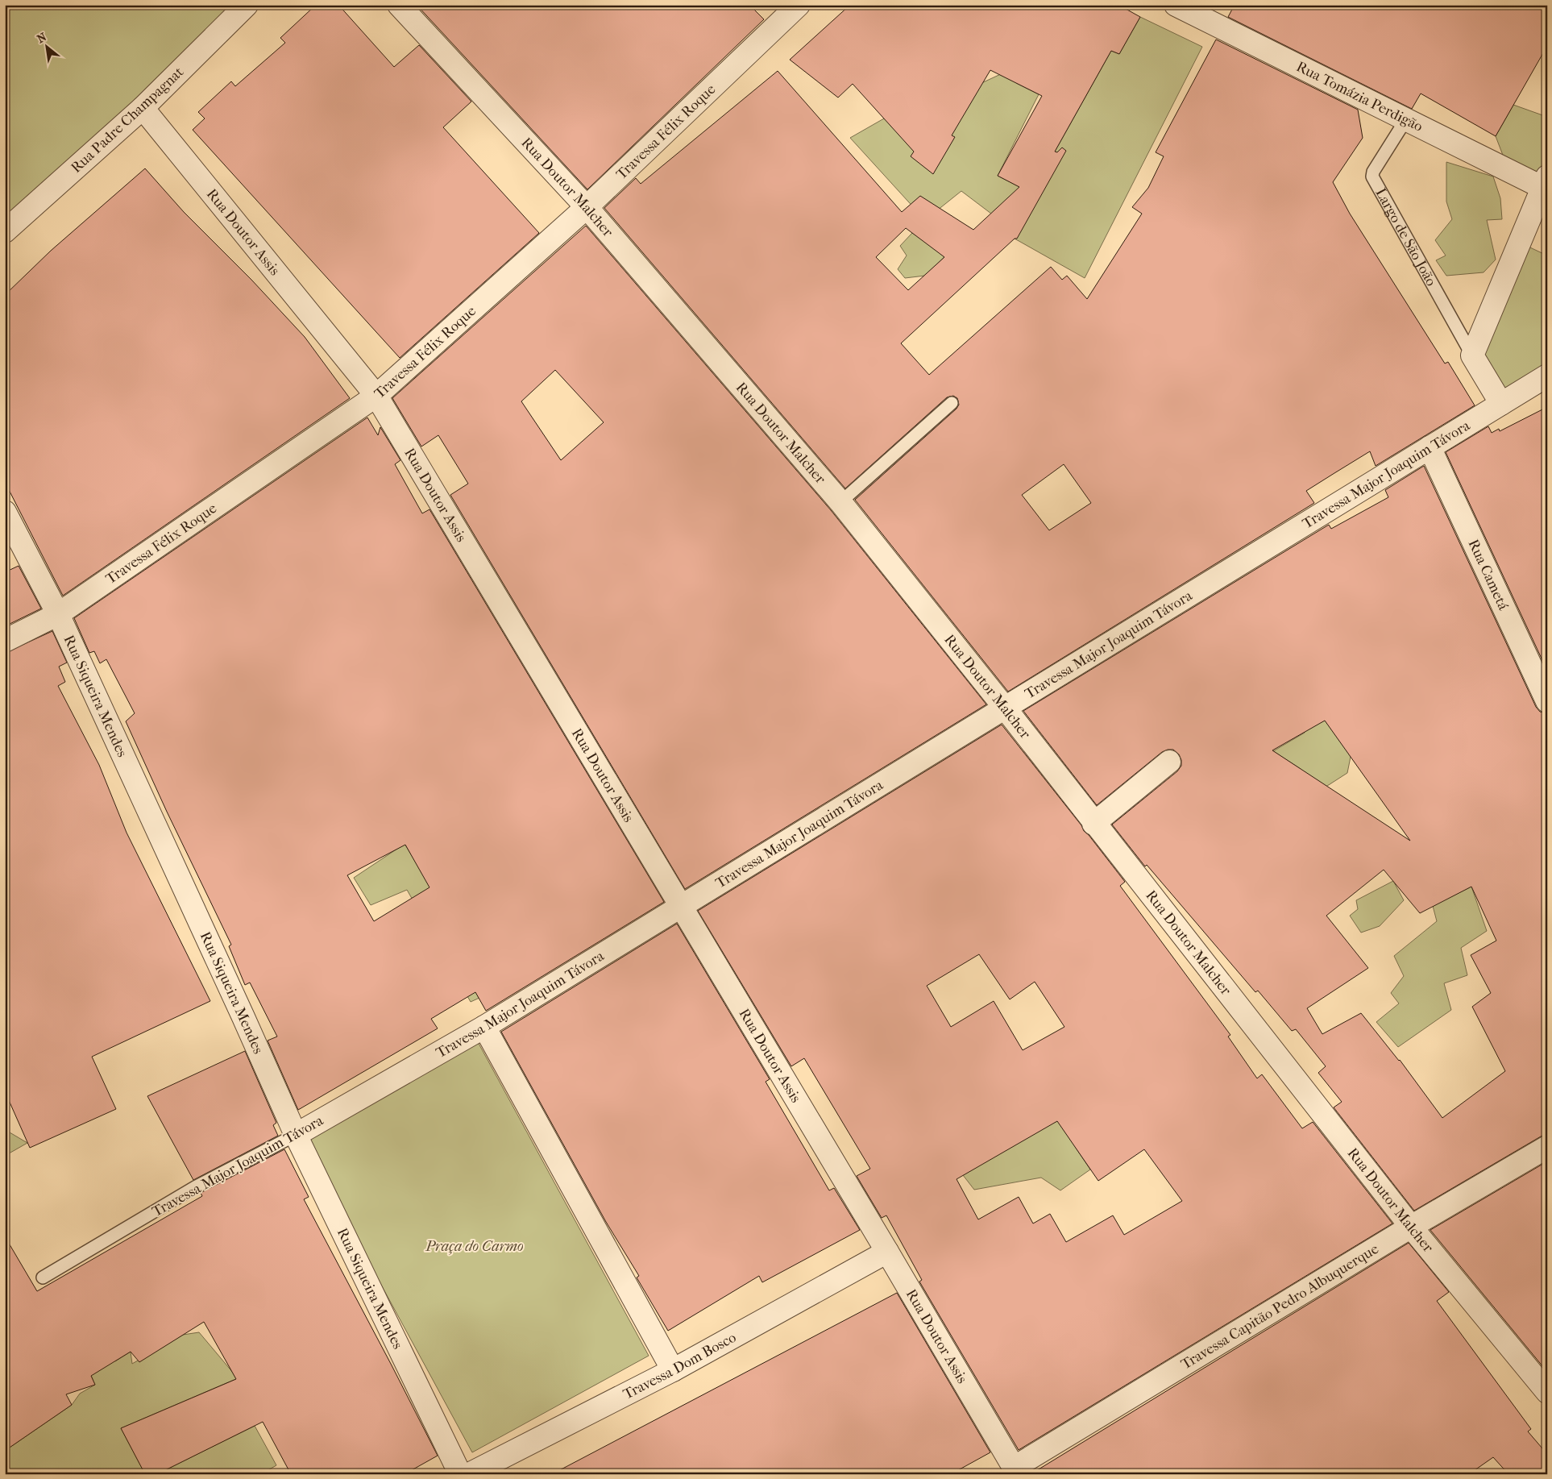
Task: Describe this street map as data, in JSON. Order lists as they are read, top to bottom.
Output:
{
  "streets": {
    "street": [
      "Rua Tomázia Perdigão",
      "Rua Padre Champagnat",
      "Travessa Félix Roque",
      "Rua Doutor Malcher",
      "Rua Doutor Assis",
      "Largo de São João",
      "Travessa Major Joaquim Távora",
      "Rua Cametá",
      "Rua Siqueira Mendes",
      "Travessa Capitão Pedro Albuquerque",
      "Travessa Dom Bosco"
    ]
  },
  "crossings": [
    ["Rua Tomázia Perdigão", "Largo de São João"],
    ["Rua Padre Champagnat", "Rua Doutor Assis"],
    ["Travessa Félix Roque", "Rua Doutor Malcher"],
    ["Travessa Félix Roque", "Rua Doutor Assis"],
    ["Travessa Félix Roque", "Rua Siqueira Mendes"],
    ["Rua Doutor Malcher", "Travessa Major Joaquim Távora"],
    ["Rua Doutor Malcher", "Travessa Capitão Pedro Albuquerque"],
    ["Rua Doutor Assis", "Travessa Major Joaquim Távora"],
    ["Rua Doutor Assis", "Travessa Capitão Pedro Albuquerque"],
    ["Rua Doutor Assis", "Travessa Dom Bosco"],
    ["Largo de São João", "Travessa Major Joaquim Távora"],
    ["Travessa Major Joaquim Távora", "Rua Cametá"],
    ["Travessa Major Joaquim Távora", "Rua Siqueira Mendes"]
  ],
  "parks": ["Praça do Carmo"],
  "north": "top left"
}
